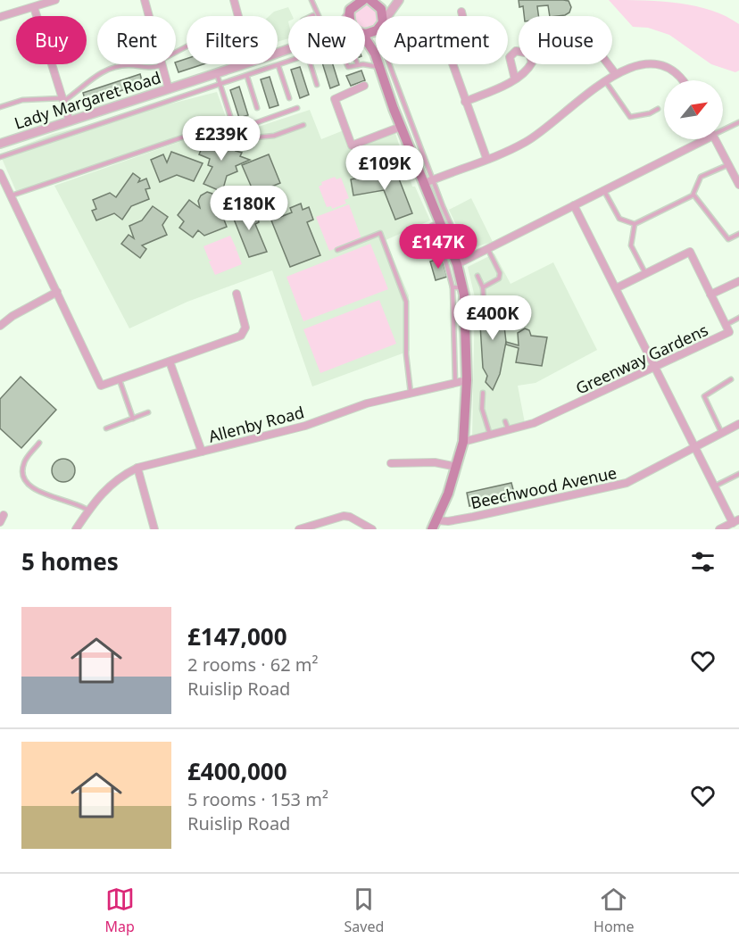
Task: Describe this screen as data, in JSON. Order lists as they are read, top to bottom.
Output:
{
  "streets": {
    "street": [
      "Lady Margaret Road",
      "Greenway Gardens",
      "Allenby Road",
      "Beechwood Avenue"
    ]
  },
  "north": "top right",
  "page": {
    "chip": [
      "Buy",
      "Rent",
      "Filters",
      "New",
      "Apartment",
      "House"
    ],
    "price": [
      "£239K",
      "£109K",
      "£180K",
      "£147K",
      "£400K"
    ],
    "heading": "5 homes",
    "list": [
      {
        "name": "£147,000",
        "note": "2 rooms · 62 m² · Ruislip Road"
      },
      {
        "name": "£400,000",
        "note": "5 rooms · 153 m² · Ruislip Road"
      }
    ],
    "tabs": ["Map", "Saved", "Home"]
  }
}
